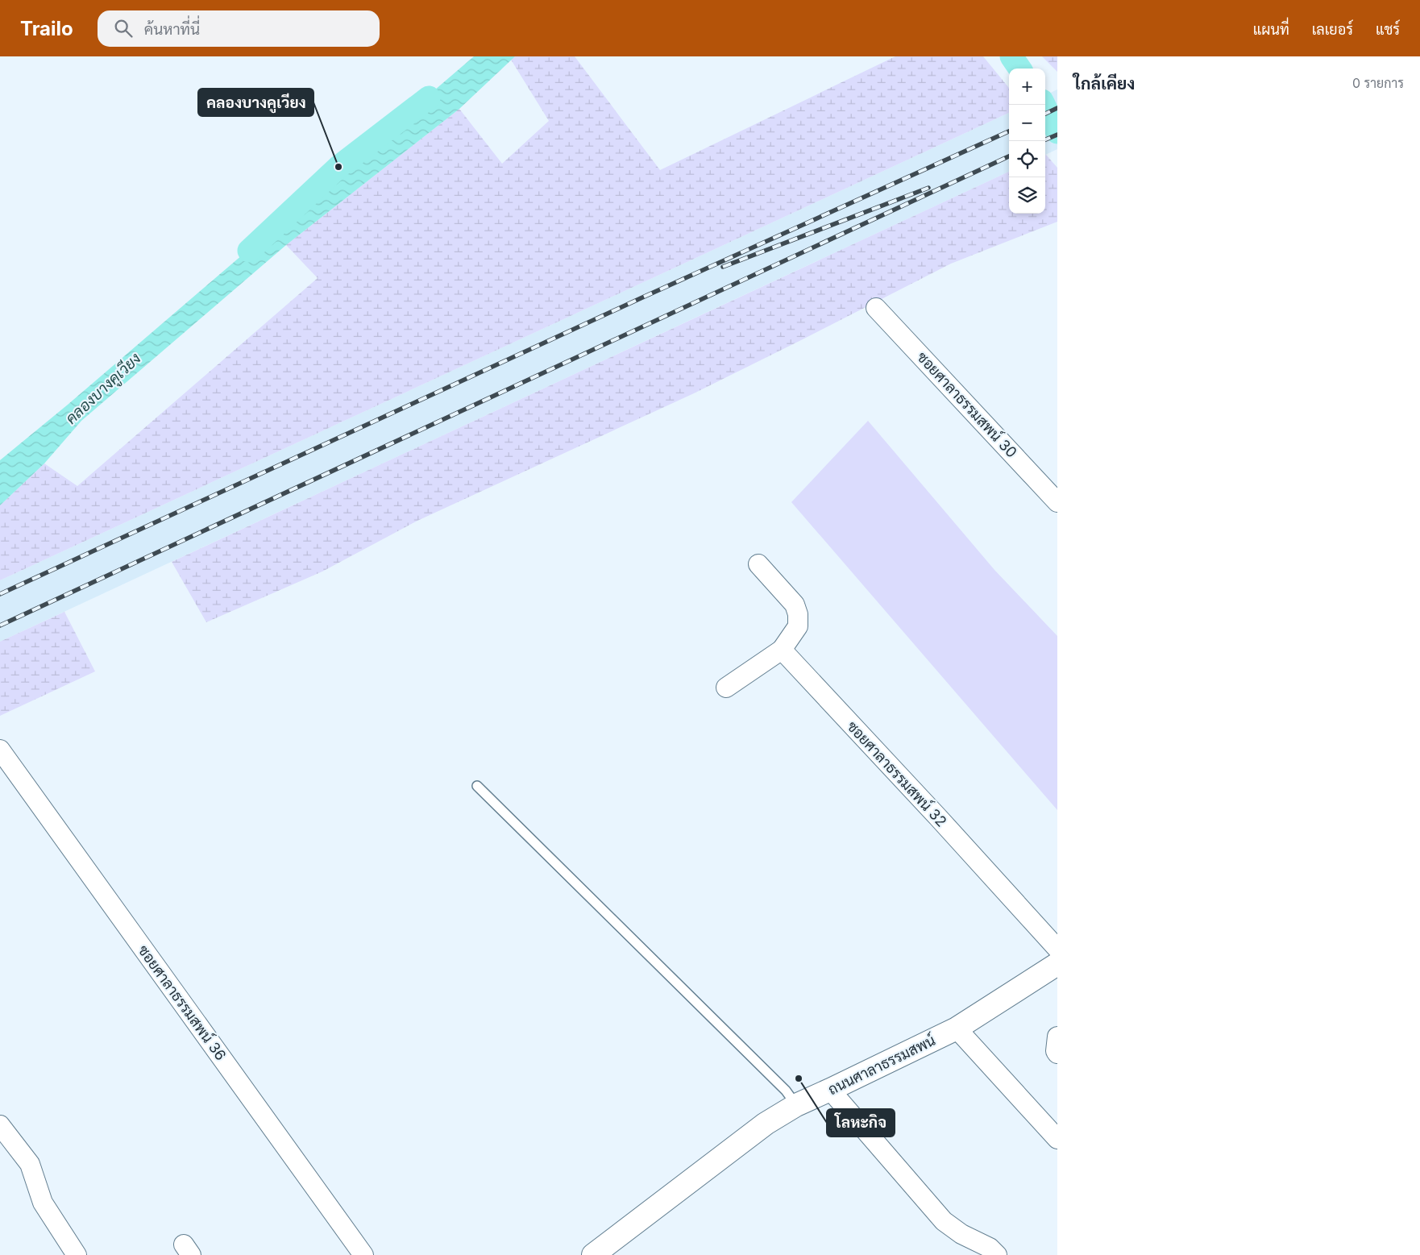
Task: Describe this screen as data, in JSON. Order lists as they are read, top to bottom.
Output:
{
  "streets": {
    "street": [
      "ซอยศาลาธรรมสพน์ 30",
      "ซอยศาลาธรรมสพน์ 32",
      "ซอยศาลาธรรมสพน์ 36",
      "ถนนศาลาธรรมสพน์"
    ]
  },
  "water": ["คลองบางคูเวียง"],
  "places": ["คลองบางคูเวียง", "โลหะกิจ"],
  "page": {
    "header": "Trailo",
    "search": "ค้นหาที่นี่",
    "nav": ["แผนที่", "เลเยอร์", "แชร์"],
    "heading": ["ใกล้เคียง", "0 รายการ"],
    "map_buttons": ["+", "−"]
  }
}
